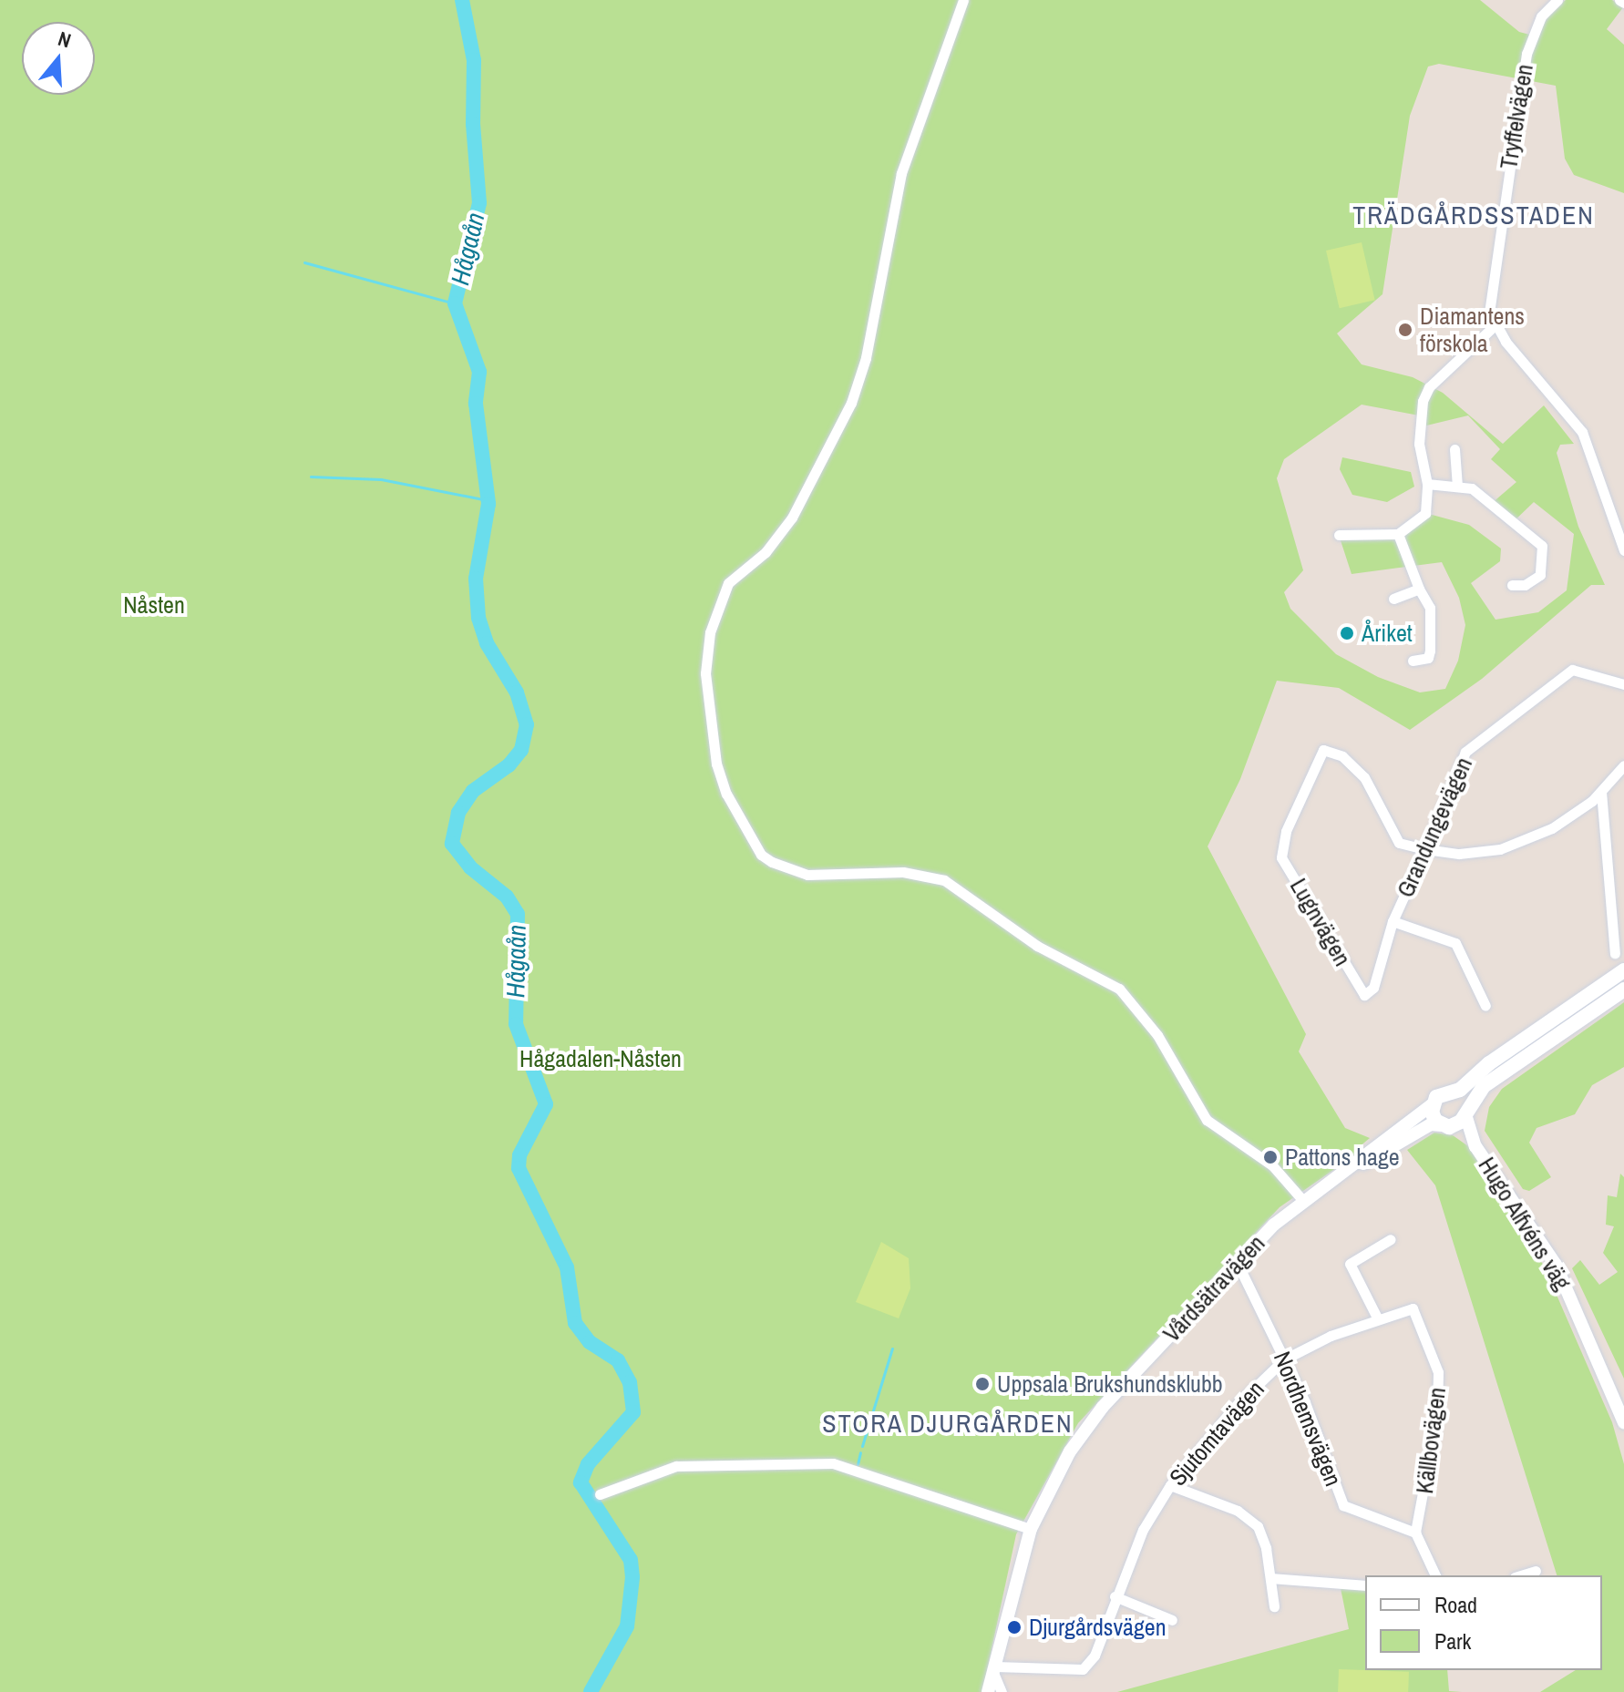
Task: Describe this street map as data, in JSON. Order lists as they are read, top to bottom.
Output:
{
  "streets": {
    "street": [
      "Tryffelvägen",
      "Grandungevägen",
      "Lugnvägen",
      "Hugo Alfvéns väg",
      "Vårdsätravägen",
      "Nordhemsvägen",
      "Sjutomtavägen",
      "Källbovägen"
    ]
  },
  "crossings": [
    ["Grandungevägen", "Lugnvägen"],
    ["Hugo Alfvéns väg", "Vårdsätravägen"],
    ["Vårdsätravägen", "Nordhemsvägen"],
    ["Vårdsätravägen", "Sjutomtavägen"],
    ["Nordhemsvägen", "Sjutomtavägen"],
    ["Nordhemsvägen", "Källbovägen"],
    ["Sjutomtavägen", "Källbovägen"]
  ],
  "districts": ["TRÄDGÅRDSSTADEN", "STORA DJURGÅRDEN"],
  "water": ["Hågaån"],
  "parks": ["Nåsten", "Hågadalen-Nåsten"],
  "places": [
    "Diamantens förskola",
    "Åriket",
    "Pattons hage",
    "Uppsala Brukshundsklubb",
    "Djurgårdsvägen"
  ],
  "legend": ["Road", "Park"],
  "north": "top"
}
